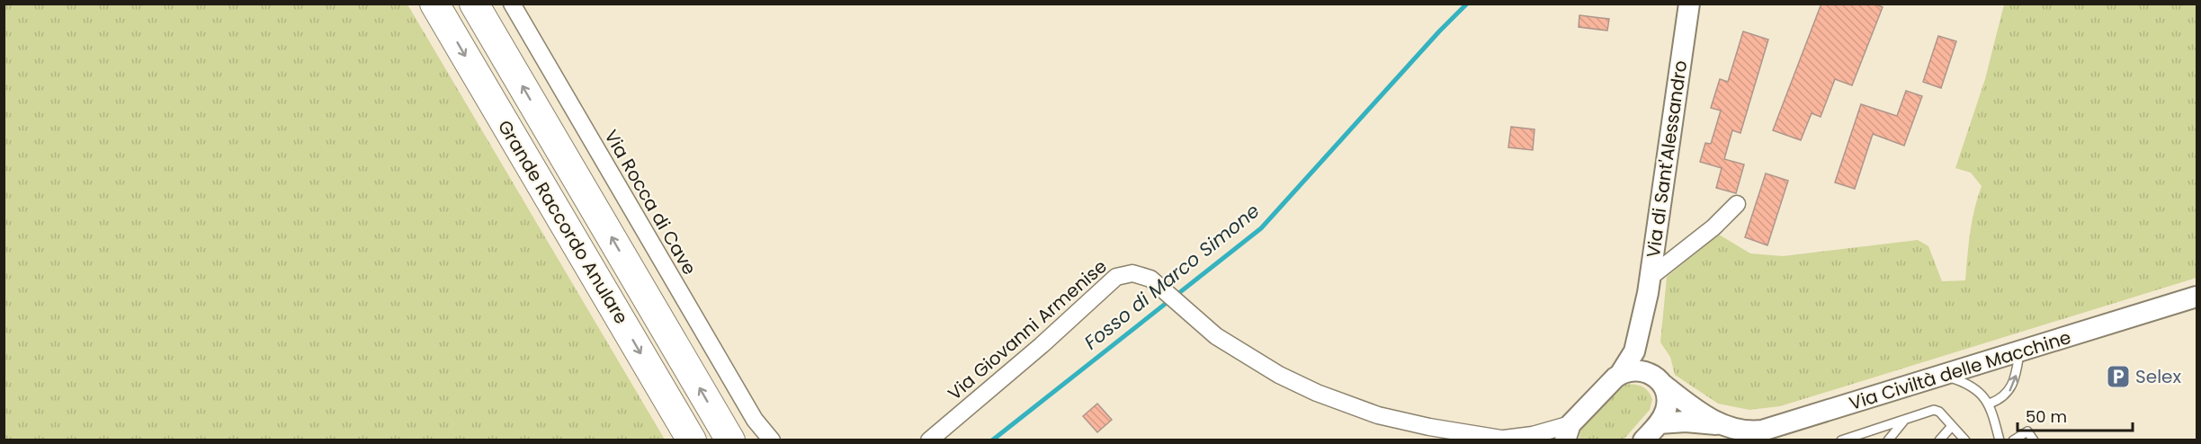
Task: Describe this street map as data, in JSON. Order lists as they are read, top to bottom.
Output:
{
  "streets": {
    "highway": ["Grande Raccordo Anulare"],
    "street": [
      "Via di Sant'Alessandro",
      "Via Rocca di Cave",
      "Via Giovanni Armenise",
      "Via Civiltà delle Macchine"
    ]
  },
  "crossings": [
    ["Via di Sant'Alessandro", "Via Giovanni Armenise"],
    ["Via di Sant'Alessandro", "Via Civiltà delle Macchine"]
  ],
  "water": ["Fosso di Marco Simone"],
  "places": {
    "parking": ["Selex"]
  },
  "scale_bar": "50 m"
}
